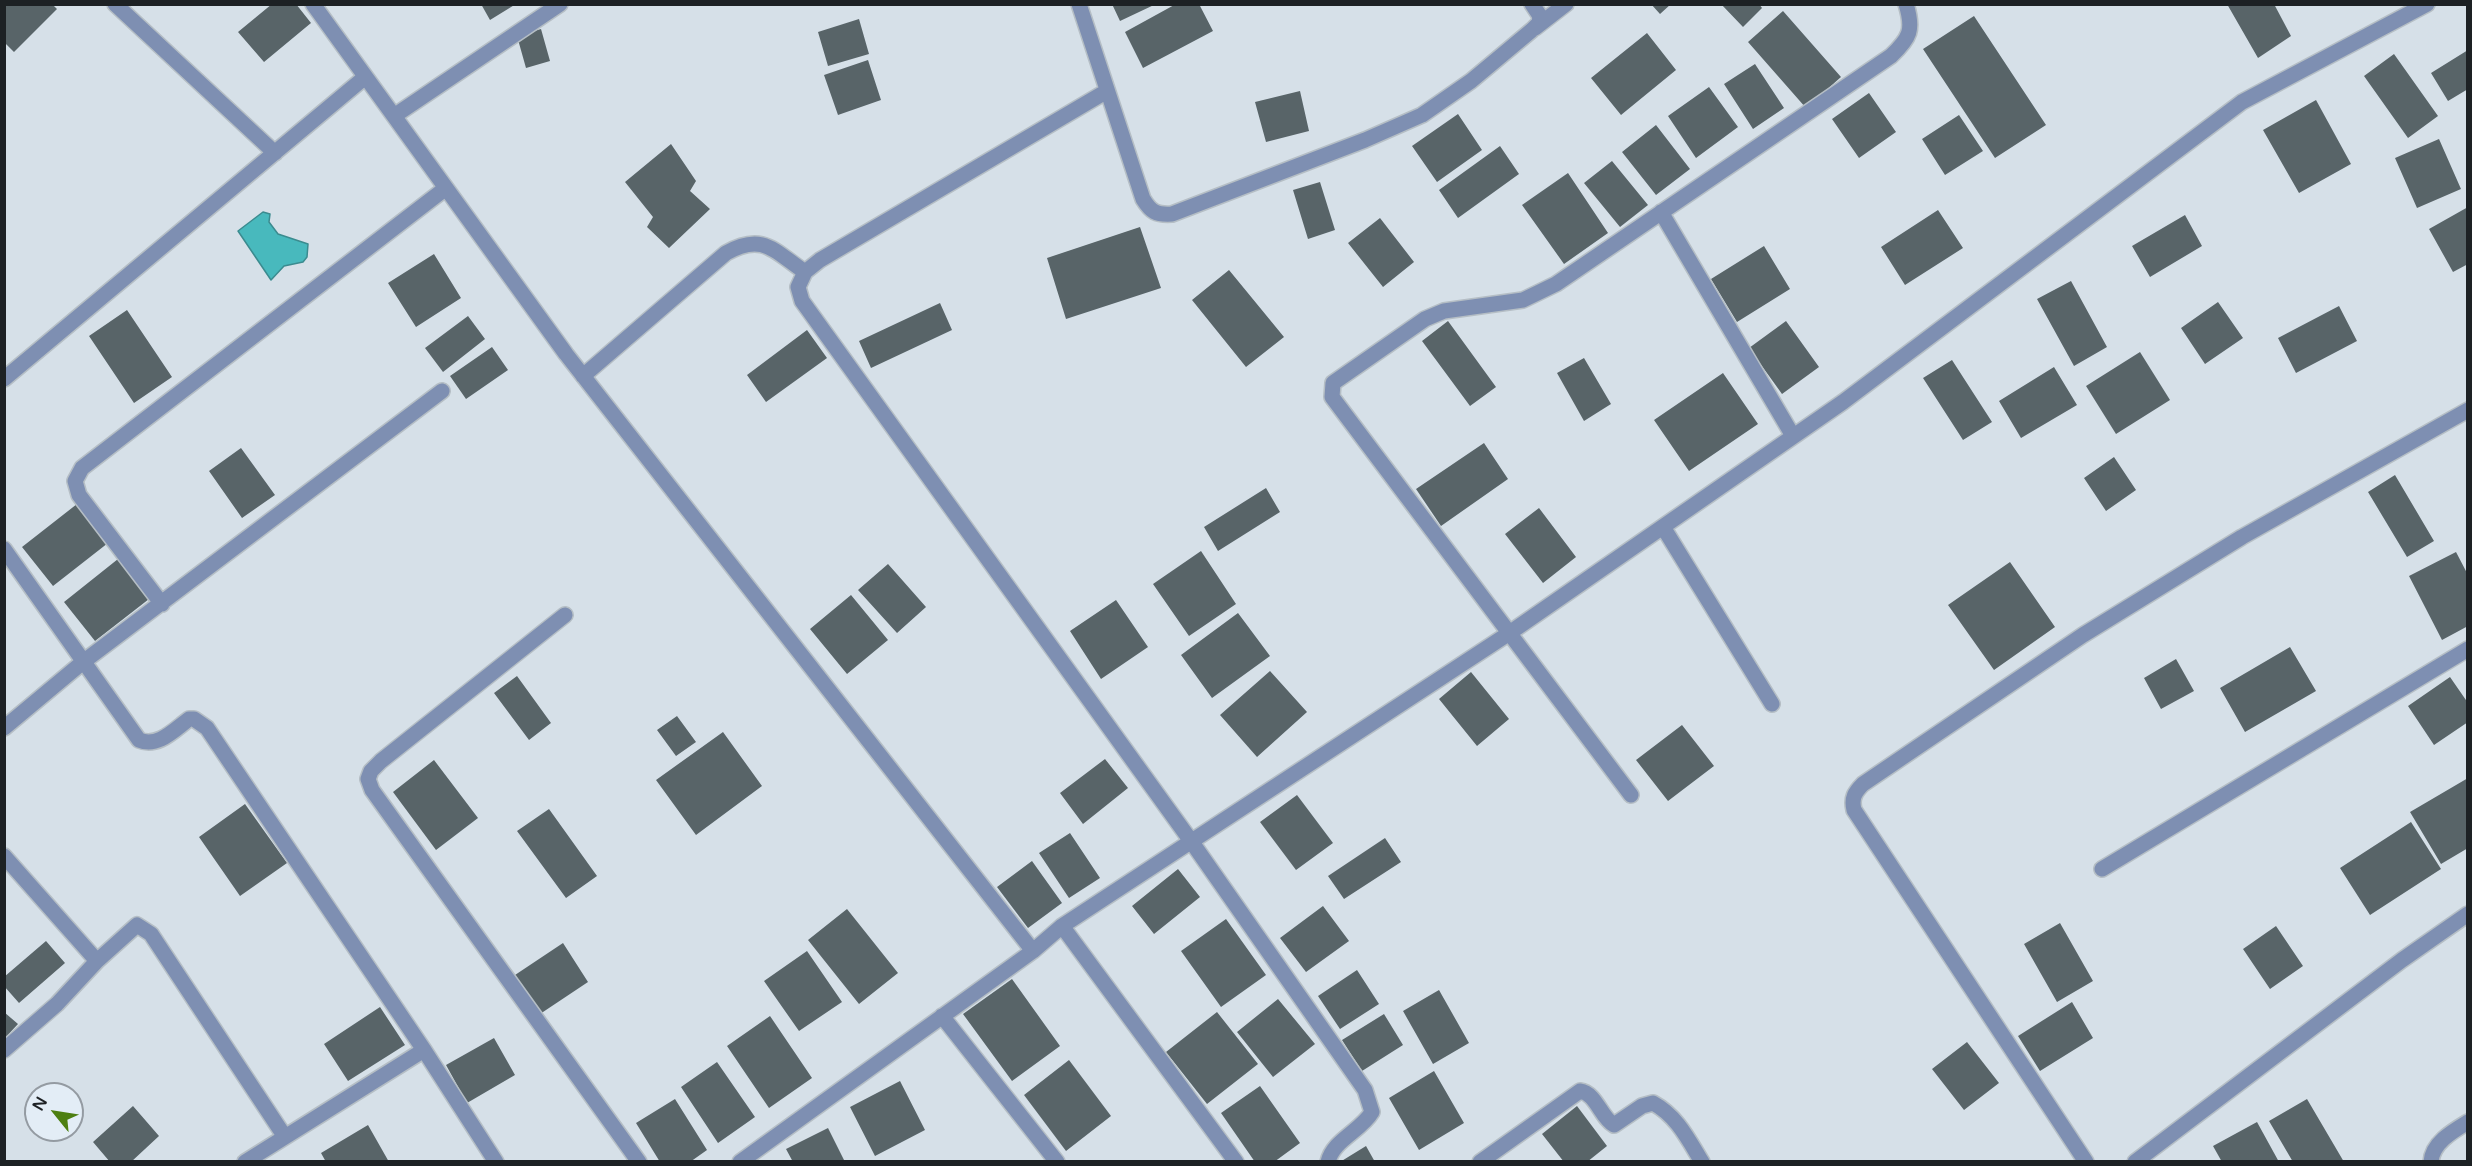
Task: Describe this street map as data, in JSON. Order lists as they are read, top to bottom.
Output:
{
  "north": "top left"
}
